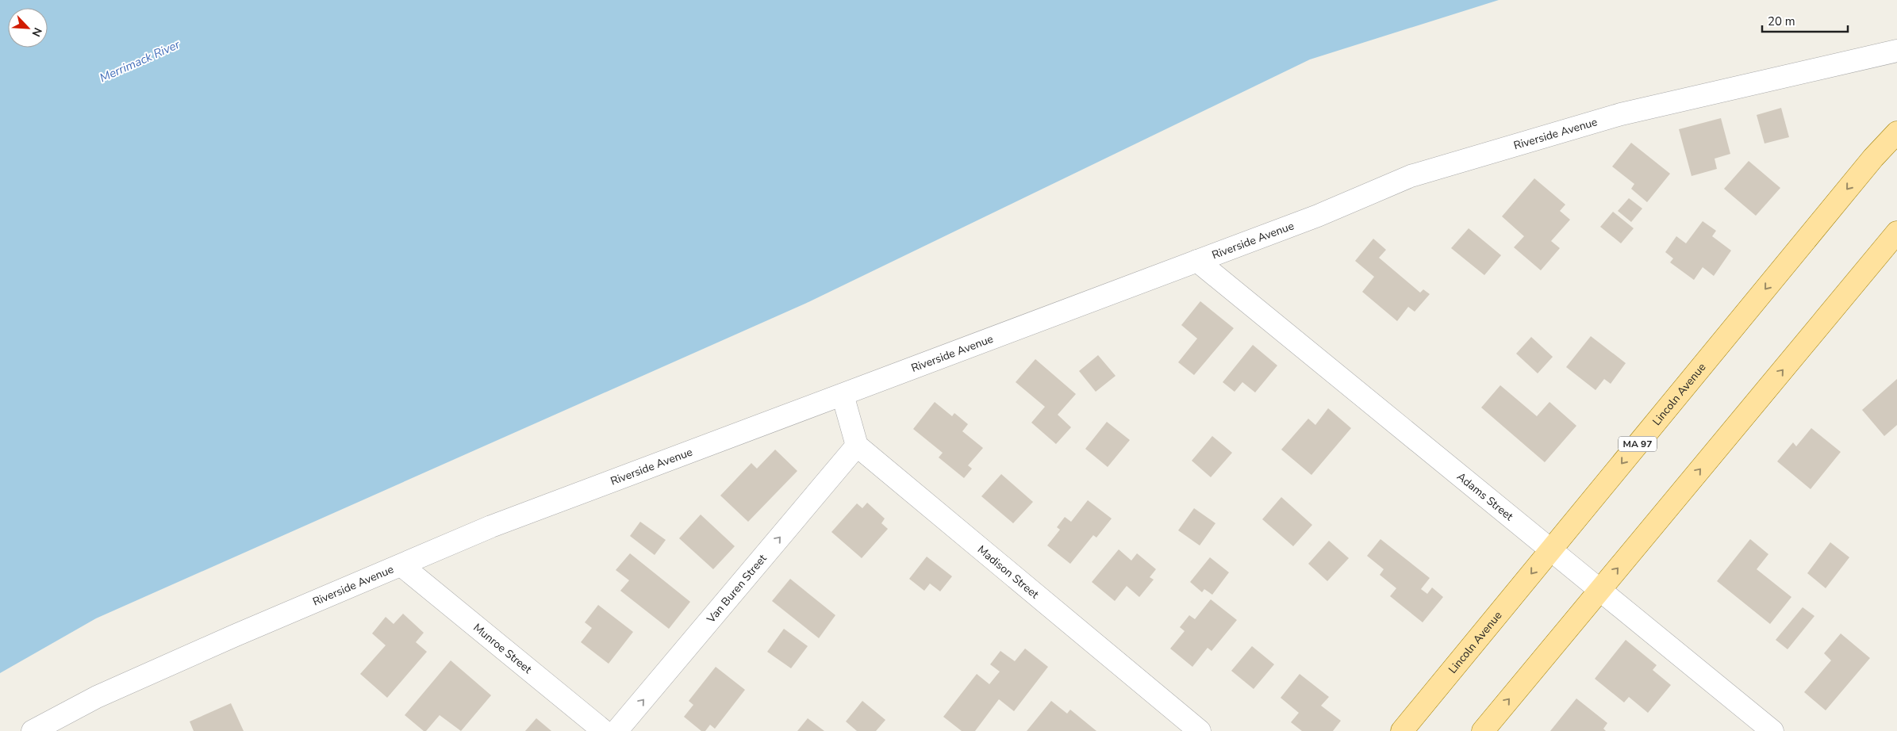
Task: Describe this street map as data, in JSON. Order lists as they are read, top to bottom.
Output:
{
  "streets": {
    "main road": ["Lincoln Avenue", "MA 97"],
    "street": [
      "Riverside Avenue",
      "Adams Street",
      "Madison Street",
      "Van Buren Street",
      "Munroe Street"
    ]
  },
  "crossings": [
    ["Riverside Avenue", "Adams Street"],
    ["Riverside Avenue", "Munroe Street"],
    ["Lincoln Avenue", "Adams Street"],
    ["Madison Street", "Van Buren Street"]
  ],
  "one_way": ["Van Buren Street"],
  "water": ["Merrimack River"],
  "scale_bar": "20 m",
  "north": "bottom right"
}
